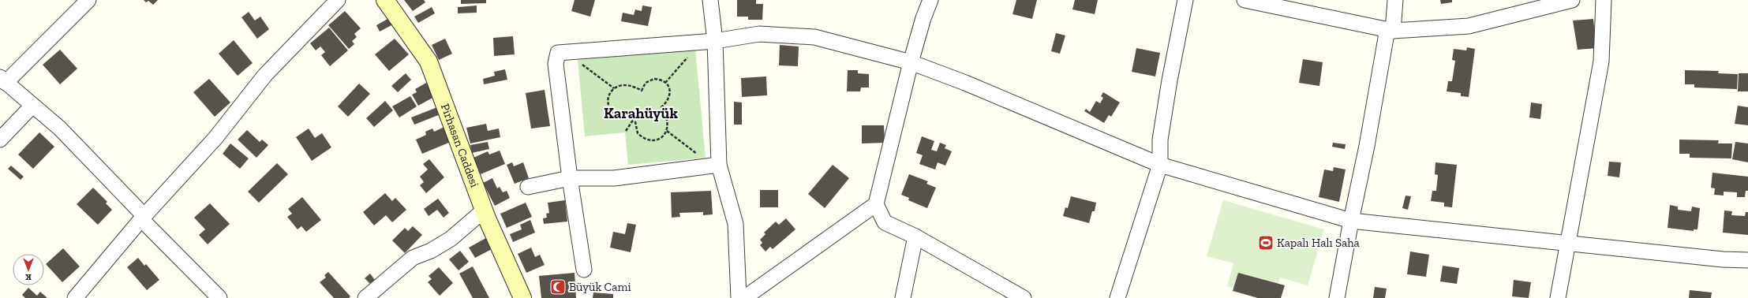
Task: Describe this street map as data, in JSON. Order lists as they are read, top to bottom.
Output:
{
  "streets": {
    "street": ["Pirhasan Caddesi"]
  },
  "districts": ["Karahüyük"],
  "places": {
    "sports": ["Kapalı Halı Saha"],
    "mosque": ["Büyük Cami"]
  },
  "north": "bottom"
}
